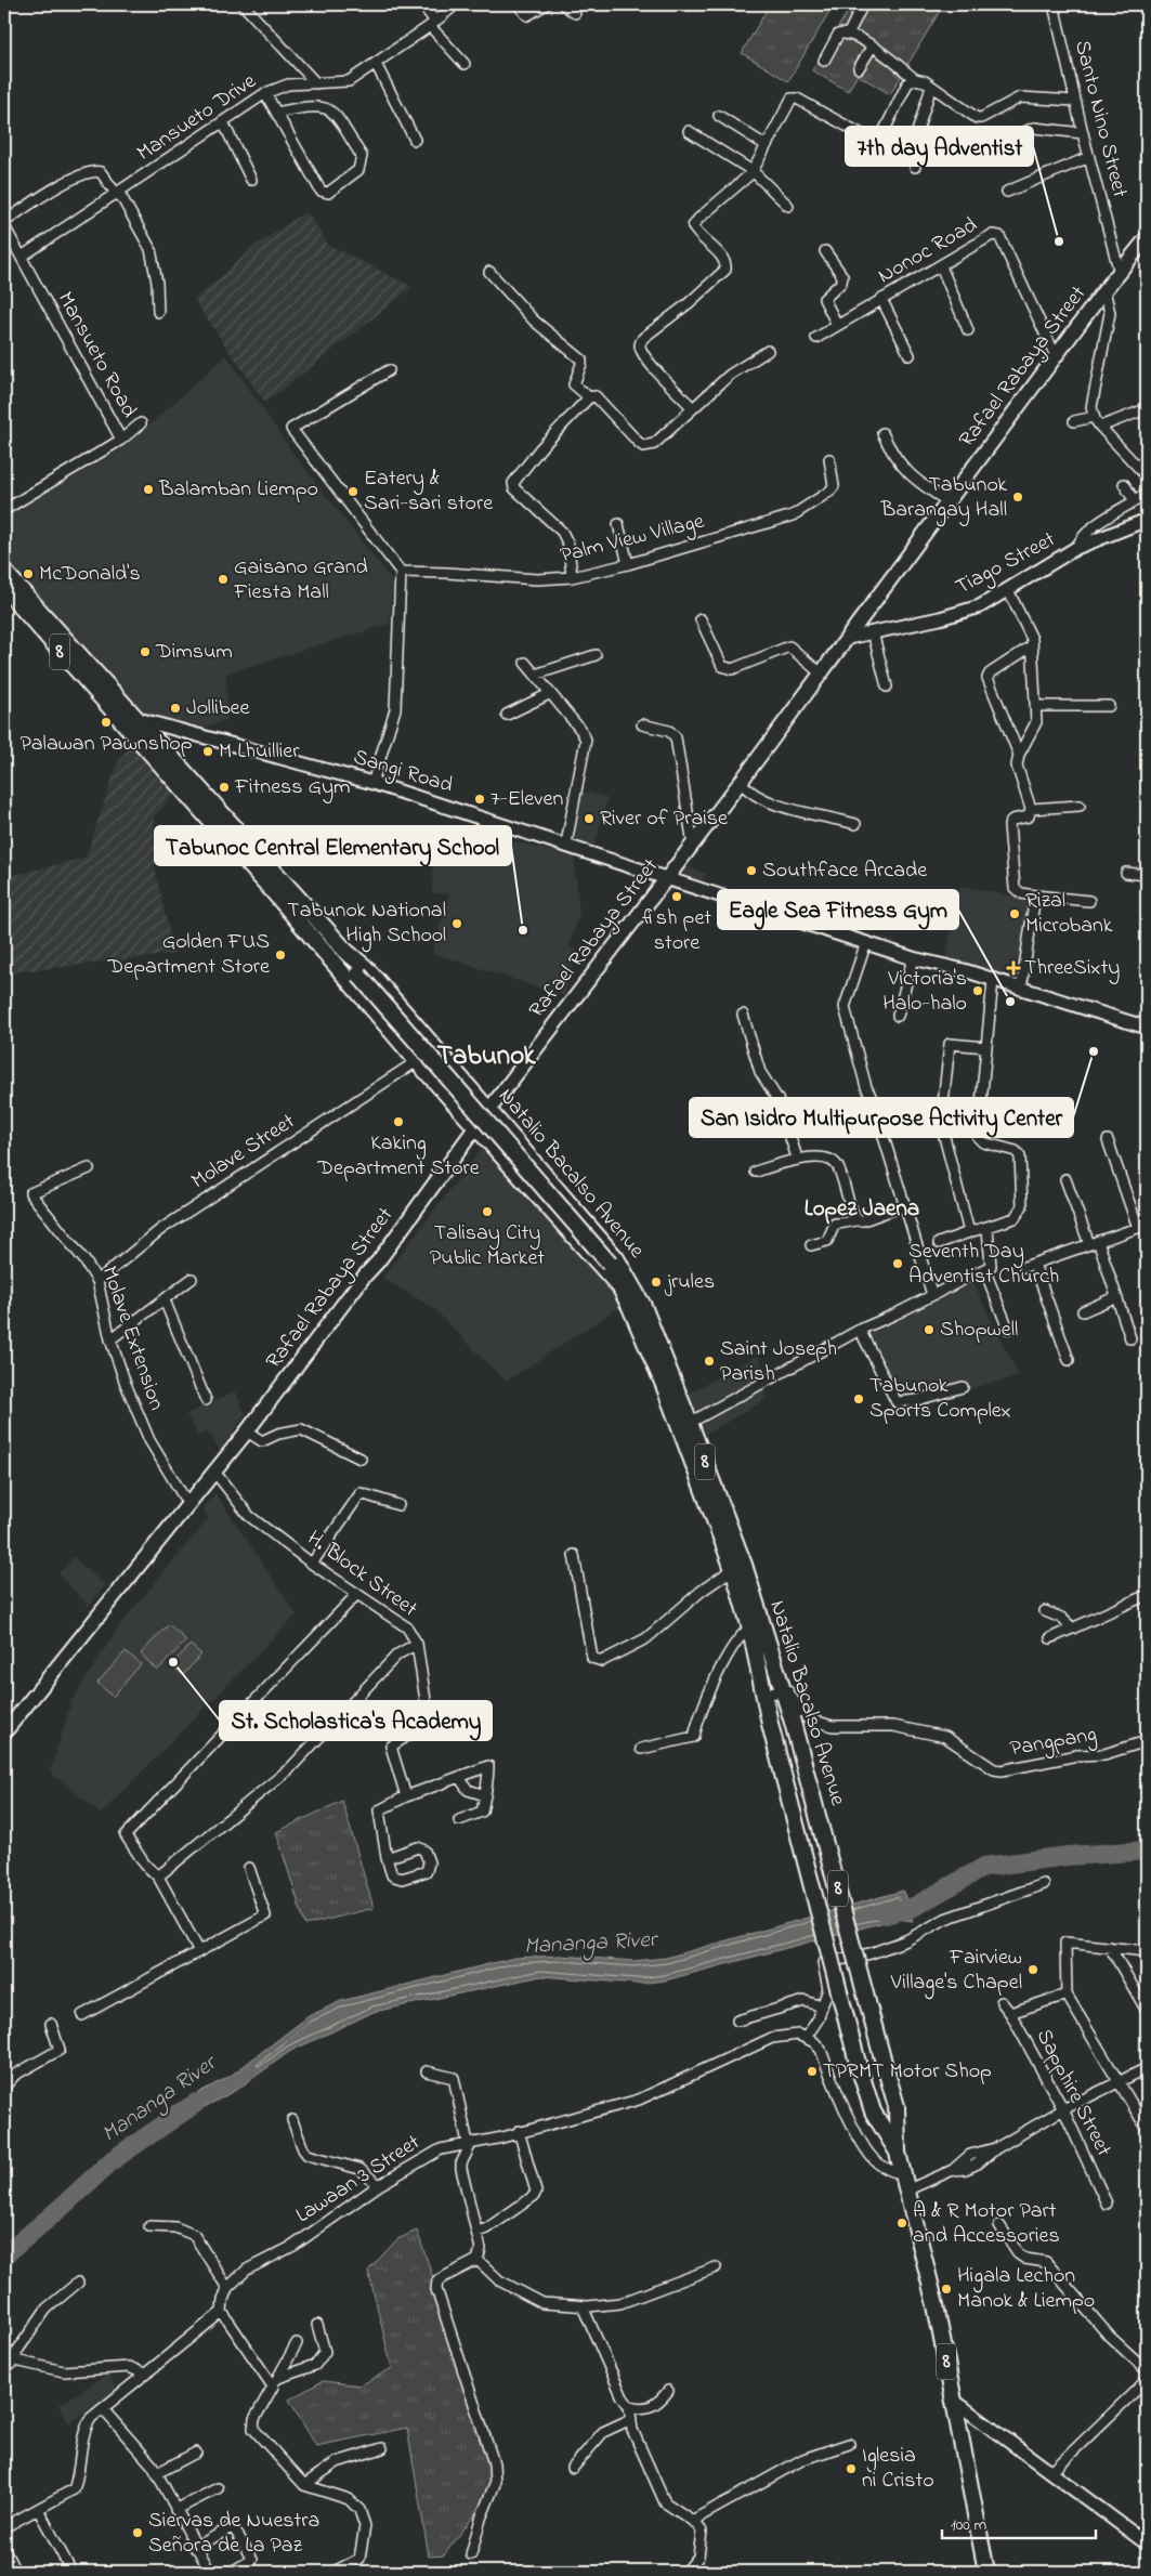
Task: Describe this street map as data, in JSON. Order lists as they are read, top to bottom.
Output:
{
  "streets": {
    "main road": ["Rafael Rabaya Street", "8", "Natalio Bacalso Avenue"],
    "street": [
      "Mansueto Drive",
      "Santo Nino Street",
      "Nonoc Road",
      "Mansueto Road",
      "Palm View Village",
      "Tiago Street",
      "Sangi Road",
      "Molave Street",
      "Molave Extension",
      "H. Block Street",
      "Pangpang",
      "Sapphire Street",
      "Lawaan 3 Street"
    ]
  },
  "crossings": [
    ["Mansueto Drive", "Mansueto Road"],
    ["Santo Nino Street", "Rafael Rabaya Street"],
    ["Nonoc Road", "Rafael Rabaya Street"],
    ["Rafael Rabaya Street", "Tiago Street"],
    ["Rafael Rabaya Street", "Sangi Road"],
    ["Rafael Rabaya Street", "Natalio Bacalso Avenue"],
    ["Rafael Rabaya Street", "Molave Extension"],
    ["Rafael Rabaya Street", "H. Block Street"],
    ["Sangi Road", "Natalio Bacalso Avenue"],
    ["Molave Street", "Natalio Bacalso Avenue"],
    ["Molave Street", "Molave Extension"],
    ["Natalio Bacalso Avenue", "Pangpang"]
  ],
  "districts": ["Tabunok", "Lopez Jaena"],
  "water": ["Mananga River"],
  "places": {
    "other": [
      "7th day Adventist",
      "Balamban Liempo",
      "Eatery & Sari-sari store",
      "Tabunok Barangay Hall",
      "McDonald's",
      "Gaisano Grand Fiesta Mall",
      "Dimsum",
      "Jollibee",
      "Palawan Pawnshop",
      "M Lhuillier",
      "Fitness Gym",
      "7-Eleven",
      "River of Praise",
      "Southface Arcade",
      "fish pet store",
      "Rizal Microbank",
      "Tabunok National High School",
      "Tabunoc Central Elementary School",
      "Golden FUS Department Store",
      "Victoria's Halo-halo",
      "Eagle Sea Fitness Gym",
      "San Isidro Multipurpose Activity Center",
      "Kaking Department Store",
      "Talisay City Public Market",
      "Seventh Day Adventist Church",
      "jrules",
      "Shopwell",
      "Saint Joseph Parish",
      "Tabunok Sports Complex",
      "St. Scholastica's Academy",
      "Fairview Village's Chapel",
      "TPRMT Motor Shop",
      "A & R Motor Part and Accessories",
      "Higala Lechon Manok & Liempo",
      "Iglesia ni Cristo",
      "Siervas de Nuestra Señora de La Paz"
    ],
    "health": ["ThreeSixty"]
  },
  "scale_bar": "100 m"
}
